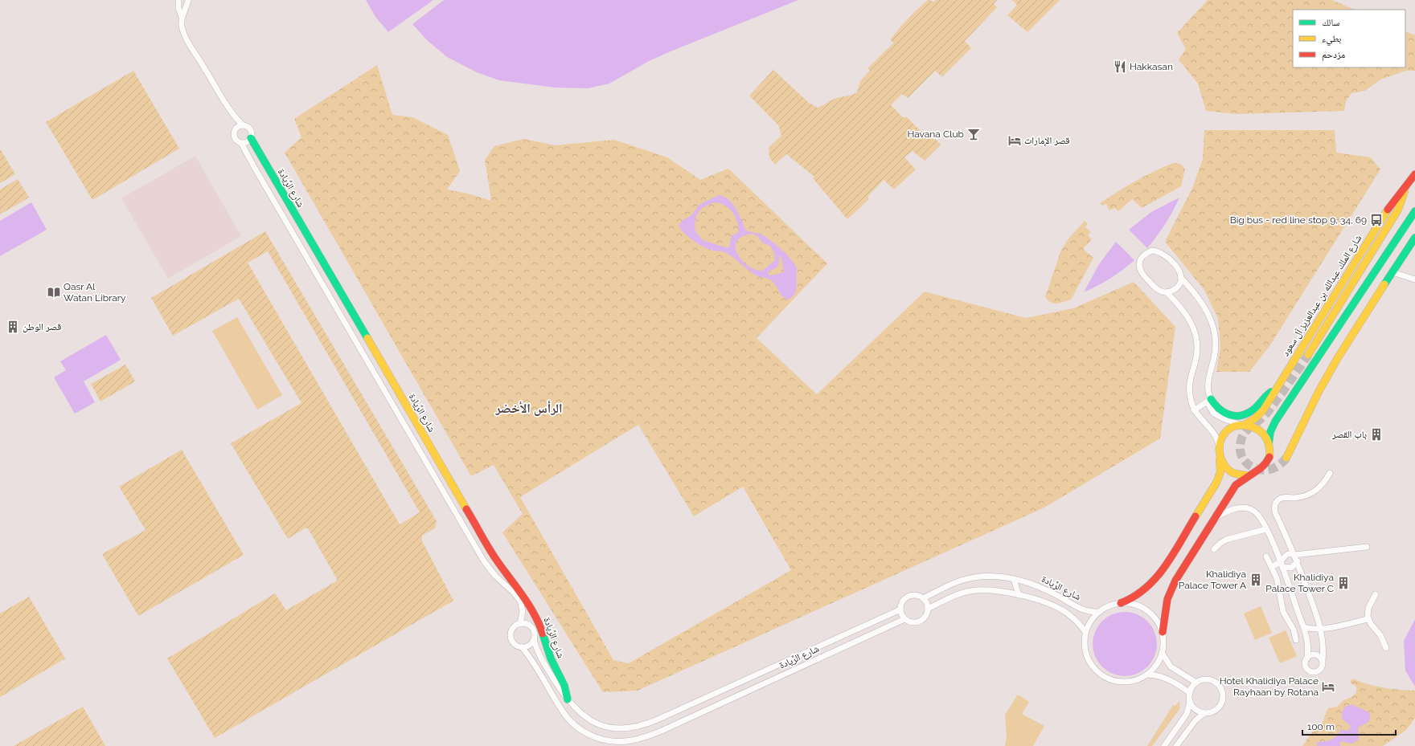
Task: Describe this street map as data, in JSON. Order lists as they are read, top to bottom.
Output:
{
  "streets": {
    "street": ["شارع الرِّيادة", "شارع الملك عبدالله بن عبدالعزيز آل سعود"]
  },
  "districts": ["الرأس الأخضر"],
  "places": {
    "restaurant": ["Hakkasan"],
    "bar": ["Havana Club"],
    "hotel": ["قصر الإمارات", "Hotel Khalidiya Palace Rayhaan by Rotana"],
    "bus stop": ["Big bus - red line stop 9, 34, 69"],
    "library": ["Qasr Al Watan Library"],
    "building": [
      "قصر الوطن",
      "باب القصر",
      "Khalidiya Palace Tower A",
      "Khalidiya Palace Tower C"
    ]
  },
  "legend": ["سالك", "بطيء", "مزدحم"],
  "scale_bar": "100 m"
}
